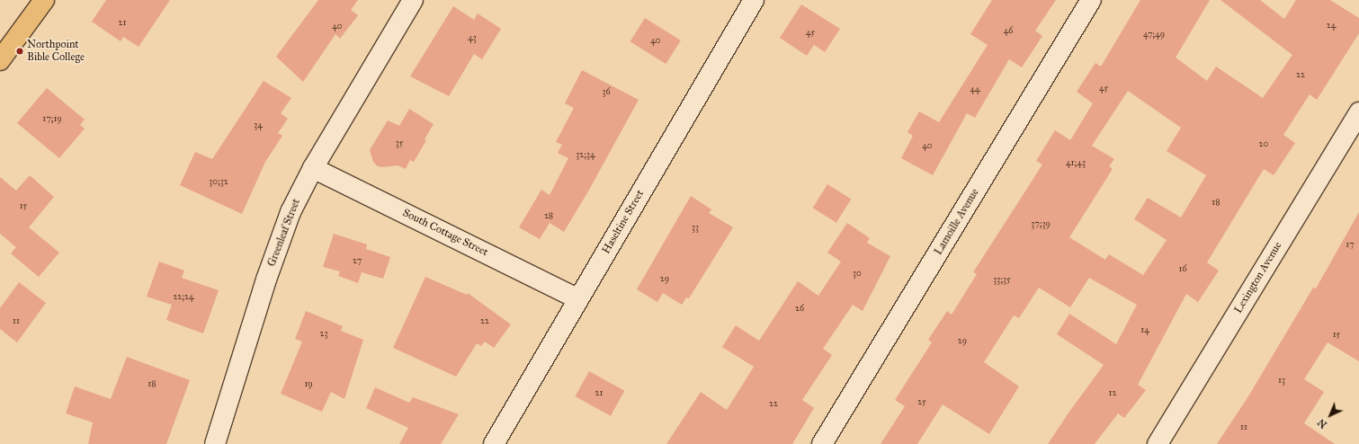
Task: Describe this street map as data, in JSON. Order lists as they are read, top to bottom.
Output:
{
  "streets": {
    "street": [
      "Haseltine Street",
      "Lamoille Avenue",
      "Greenleaf Street",
      "South Cottage Street",
      "Lexington Avenue"
    ]
  },
  "crossings": [
    ["Haseltine Street", "South Cottage Street"],
    ["Greenleaf Street", "South Cottage Street"]
  ],
  "places": ["Northpoint Bible College"],
  "house_numbers": [
    "21",
    "24",
    "40",
    "46",
    "45",
    "47;49",
    "43",
    "40",
    "22",
    "45",
    "44",
    "36",
    "17;19",
    "34",
    "35",
    "20",
    "40",
    "32;34",
    "41;43",
    "30;32",
    "18",
    "15",
    "28",
    "37;39",
    "33",
    "17",
    "27",
    "16",
    "30",
    "29",
    "33;35",
    "22;24",
    "26",
    "11",
    "22",
    "14",
    "23",
    "15",
    "29",
    "13",
    "18",
    "19",
    "21",
    "12",
    "25",
    "22",
    "11"
  ],
  "north": "bottom left"
}
